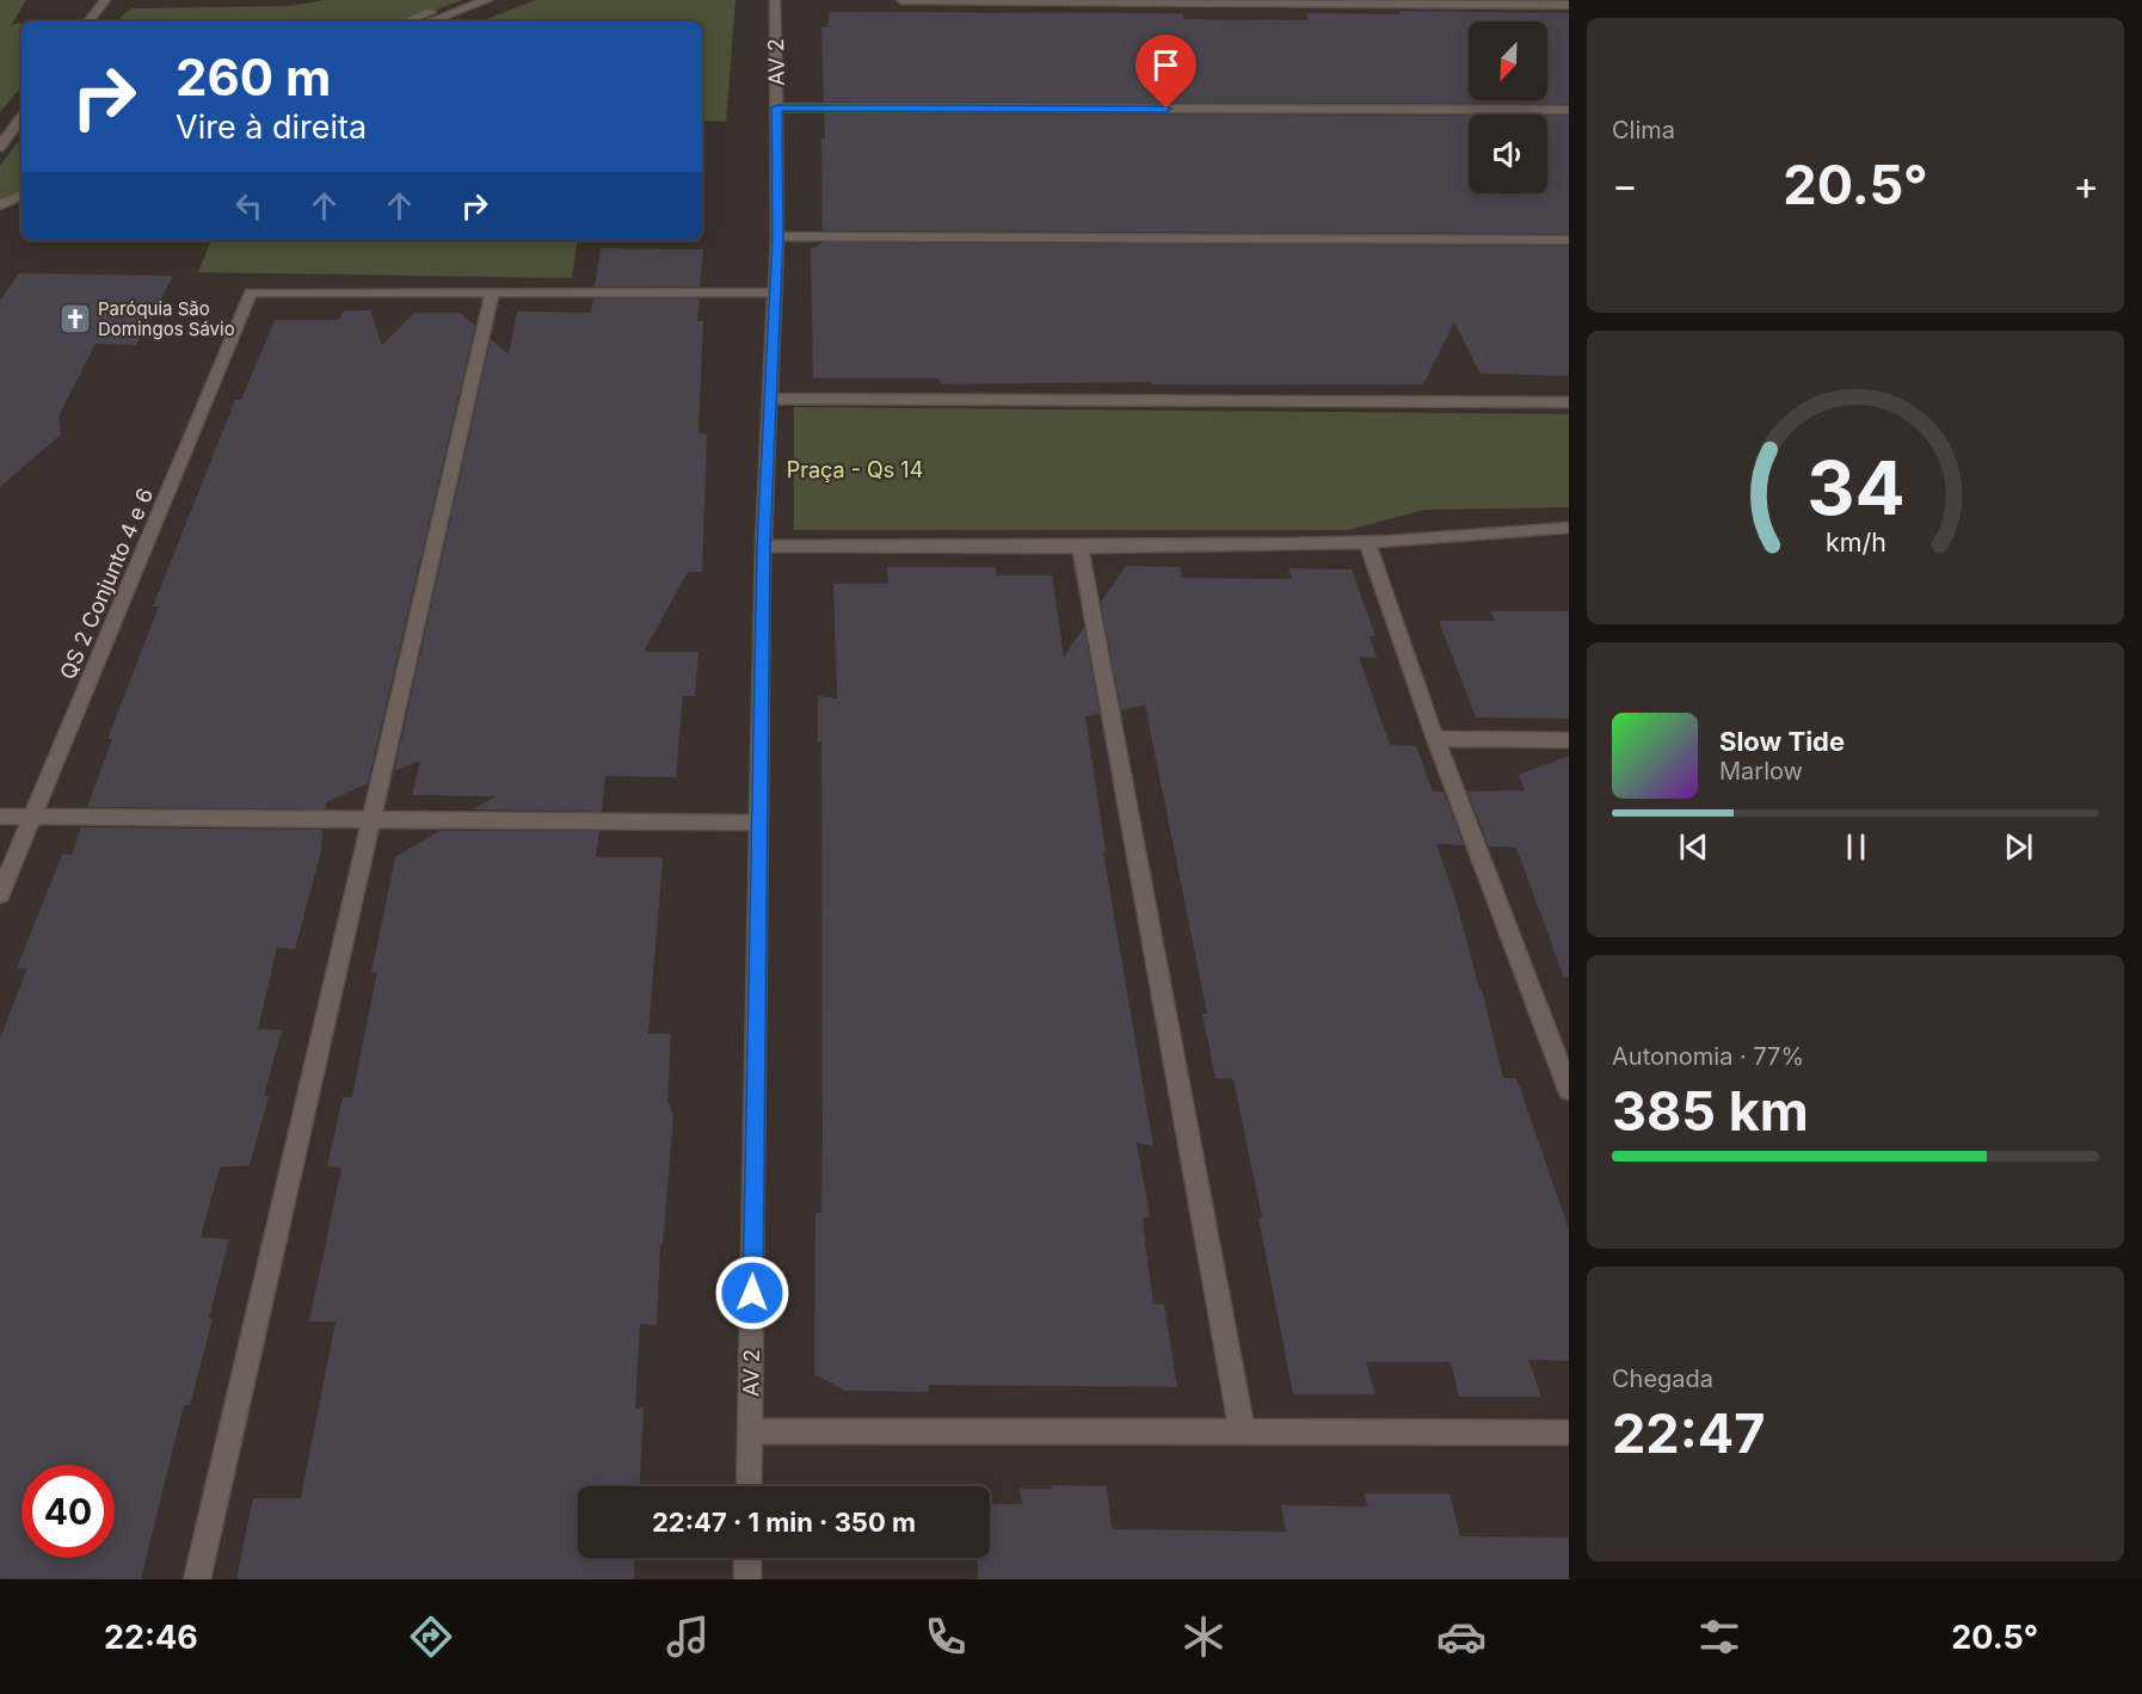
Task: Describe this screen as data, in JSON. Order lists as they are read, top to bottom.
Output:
{
  "streets": {
    "street": ["AV 2", "QS 2 Conjunto 4 e 6"]
  },
  "parks": ["Praça - Qs 14"],
  "places": {
    "church": ["Paróquia São Domingos Sávio"]
  },
  "north": "bottom left",
  "page": {
    "tile": [
      "Clima",
      ["Autonomia · 77%", "385 km"],
      ["Chegada", "22:47"]
    ],
    "turn": ["260 m", "Vire à direita"],
    "heat": ["−", "20.5°", "+"],
    "song": ["Slow Tide", "Marlow"],
    "limit": "40",
    "trip": "22:47 · 1 min · 350 m",
    "tabs": ["22:46", "20.5°"],
    "gauge": ["34", "km/h"]
  }
}
